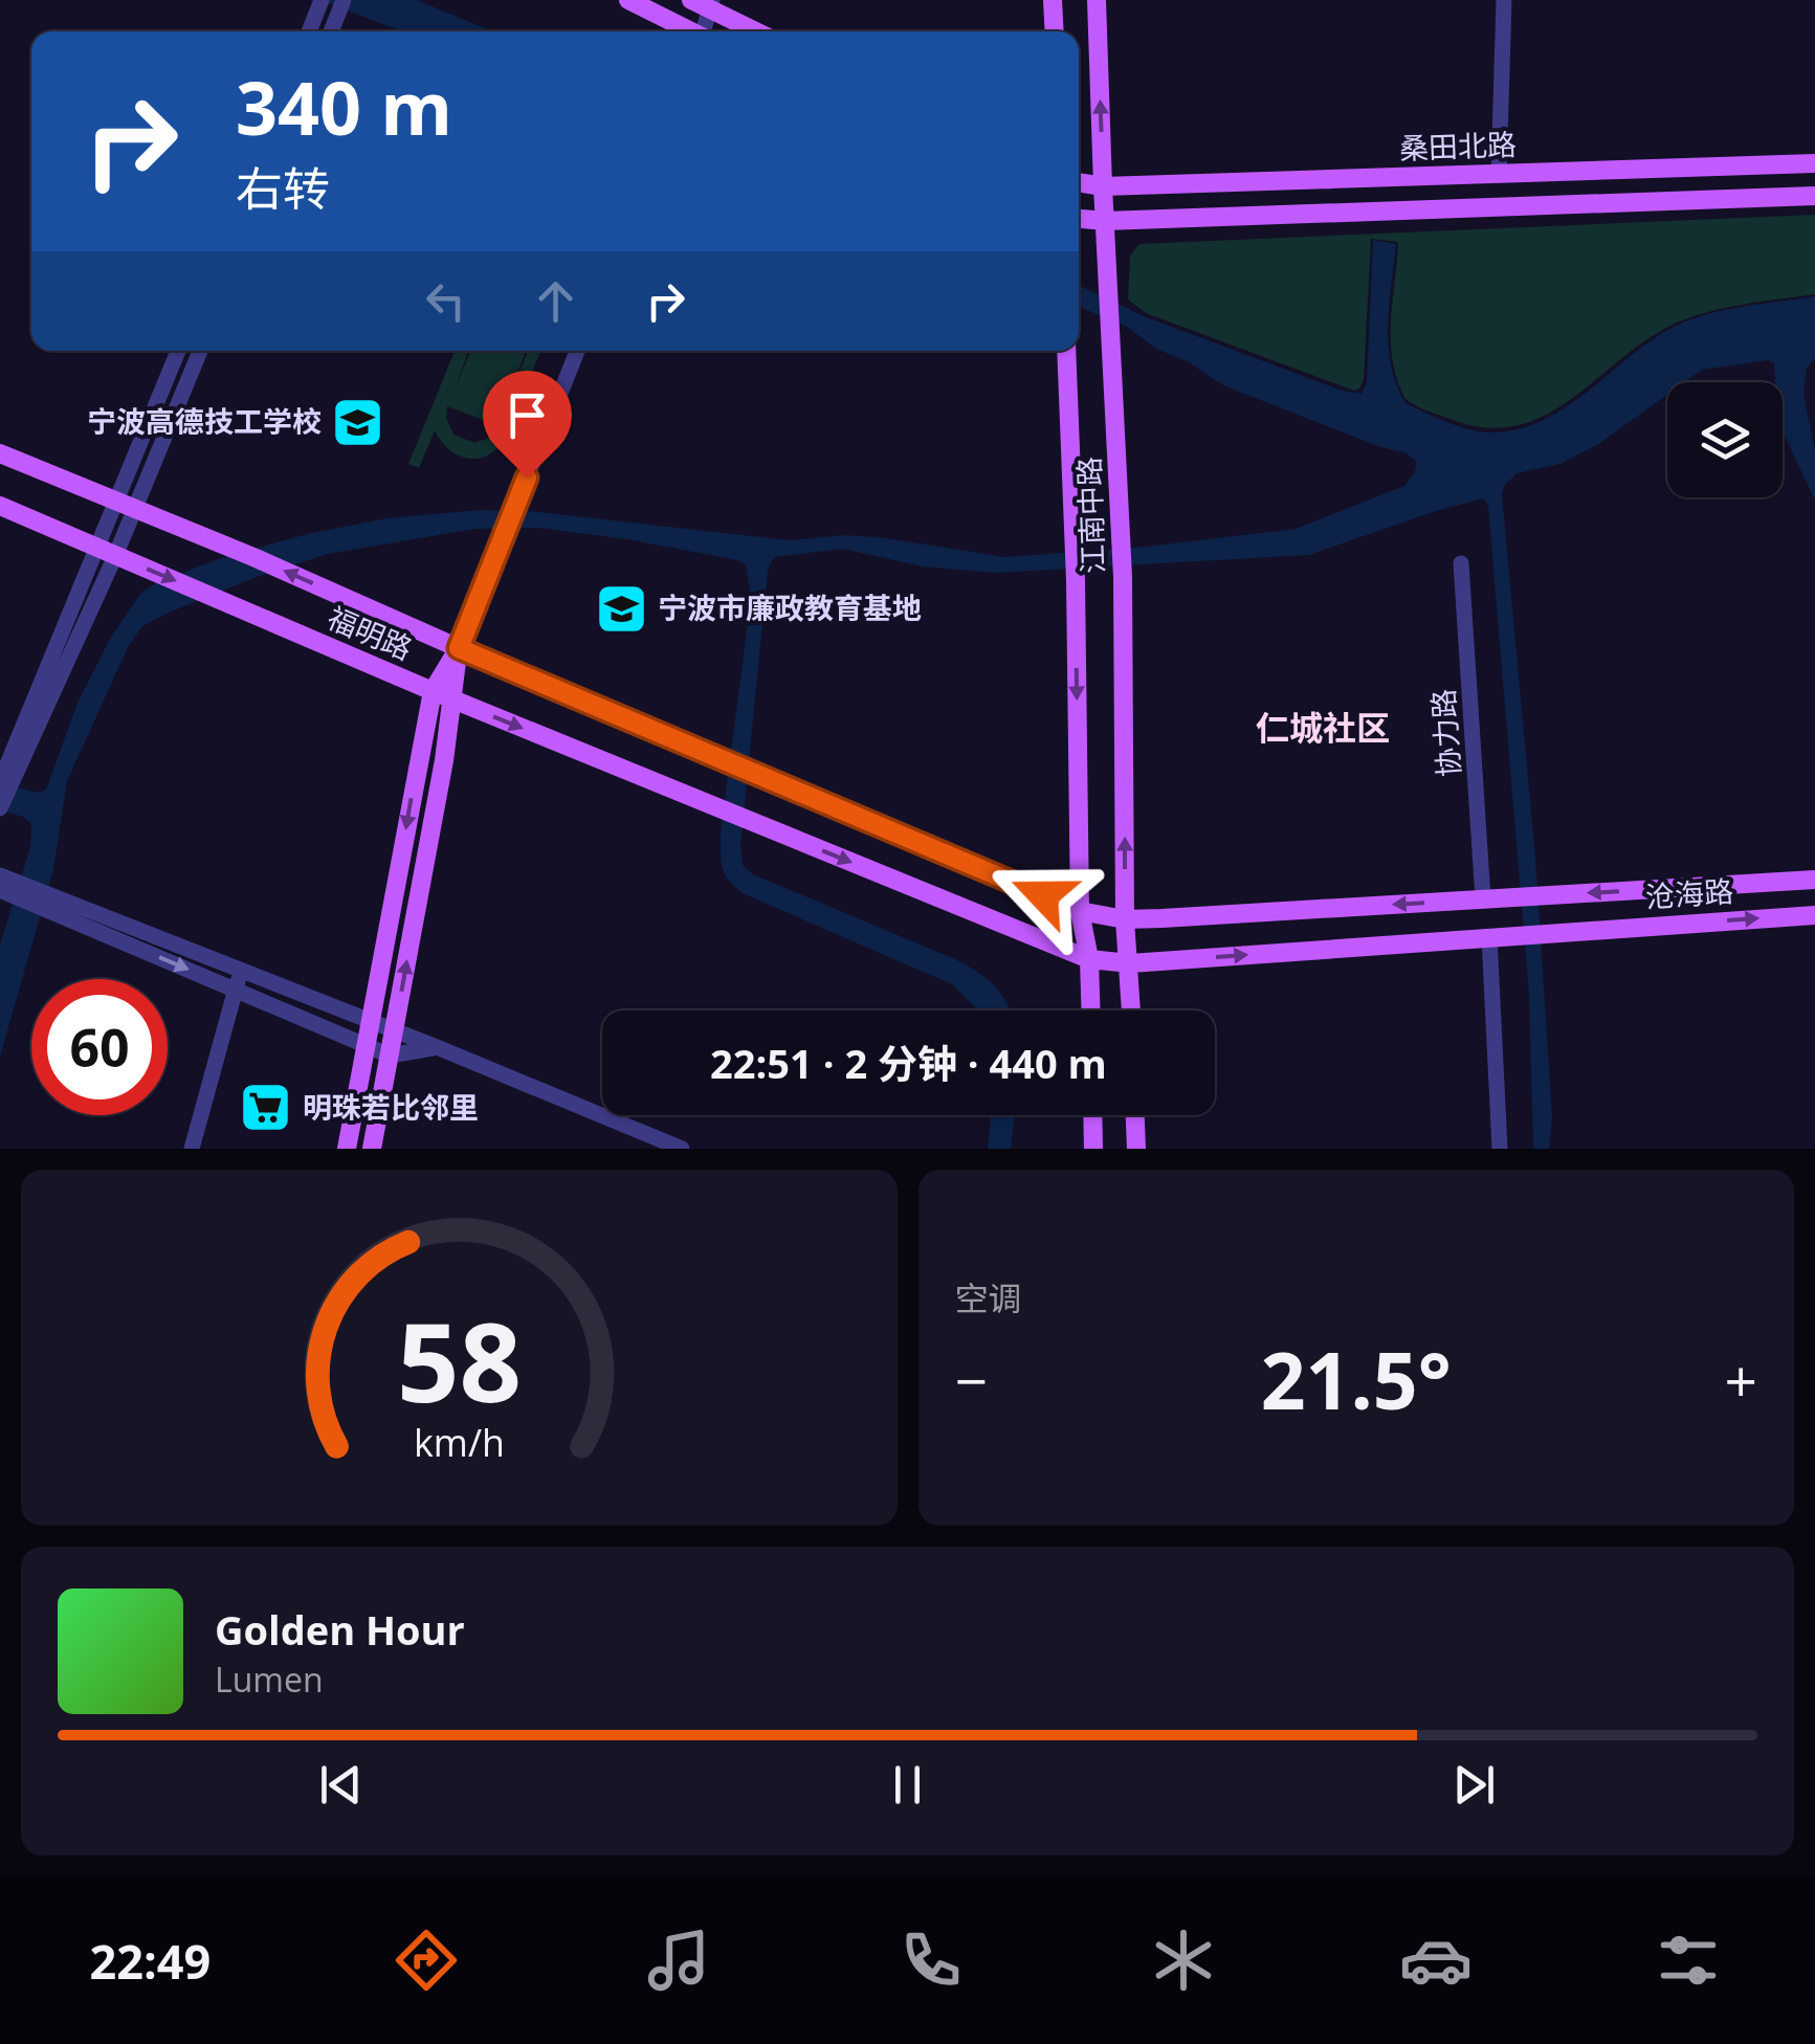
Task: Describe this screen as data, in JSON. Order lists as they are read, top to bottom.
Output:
{
  "streets": {
    "main road": [
      "桑田北路",
      "江南中路",
      "福明路",
      "沧海路"
    ],
    "street": ["协力路"]
  },
  "crossings": [
    ["桑田北路", "江南中路"],
    ["江南中路", "福明路"],
    ["福明路", "协力路"],
    ["福明路", "沧海路"]
  ],
  "one_way": ["沧海路"],
  "districts": ["仁城社区"],
  "places": {
    "school or university": ["宁波高德技工学校", "宁波市廉政教育基地"],
    "supermarket": ["明珠若比邻里"]
  },
  "page": {
    "turn": ["340 m", "右转"],
    "limit": "60",
    "trip": "22:51 · 2 分钟 · 440 m",
    "tile": "空调",
    "heat": ["−", "21.5°", "+"],
    "song": ["Golden Hour", "Lumen"],
    "tabs": "22:49",
    "gauge": ["58", "km/h"]
  }
}
